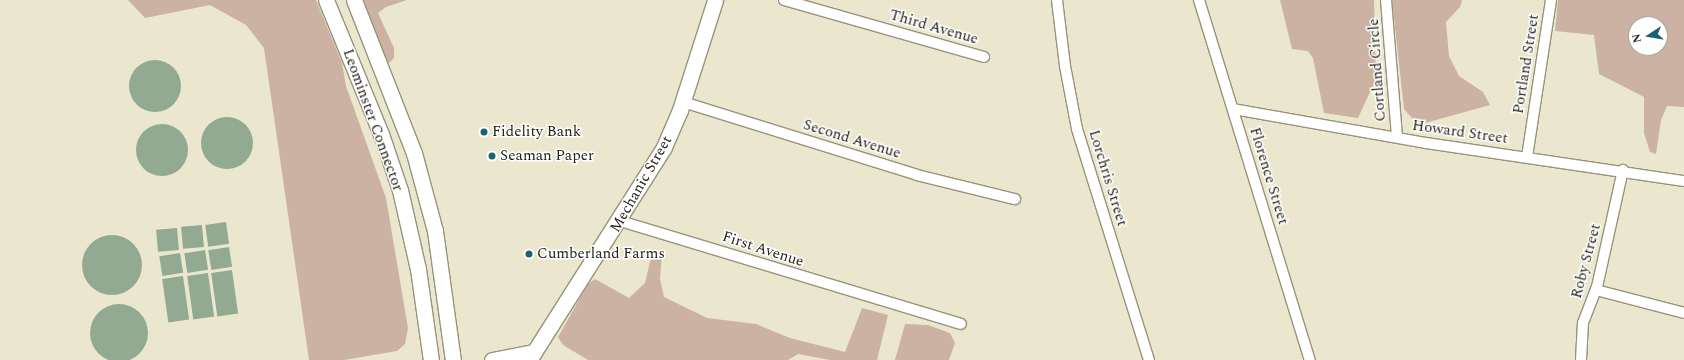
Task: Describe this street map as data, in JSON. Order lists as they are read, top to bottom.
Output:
{
  "streets": {
    "main road": ["Leominster Connector", "Mechanic Street"],
    "street": [
      "Third Avenue",
      "Portland Street",
      "Cortland Circle",
      "Howard Street",
      "Second Avenue",
      "Florence Street",
      "Lorchris Street",
      "First Avenue",
      "Roby Street"
    ]
  },
  "crossings": [
    ["Portland Street", "Howard Street"],
    ["Cortland Circle", "Howard Street"],
    ["Howard Street", "Florence Street"],
    ["Howard Street", "Roby Street"],
    ["Second Avenue", "Mechanic Street"],
    ["Mechanic Street", "First Avenue"]
  ],
  "places": ["Fidelity Bank", "Seaman Paper", "Cumberland Farms"],
  "north": "left"
}
